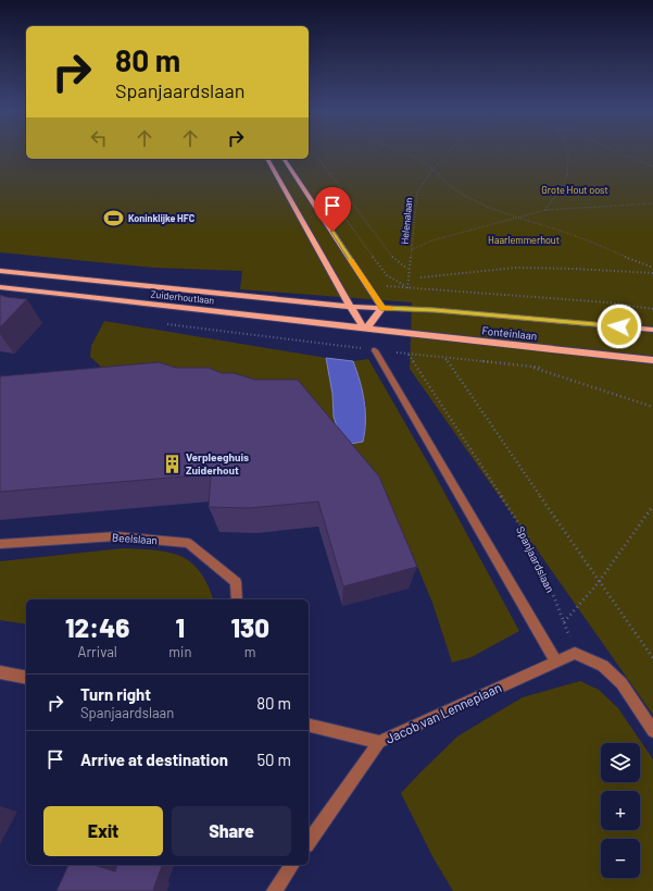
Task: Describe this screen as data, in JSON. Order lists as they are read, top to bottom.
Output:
{
  "streets": {
    "main road": ["Zuiderhoutlaan", "Fonteinlaan"],
    "street": ["Beelslaan", "Jacob van Lenneplaan"],
    "path": ["Helenalaan", "Spanjaardslaan"]
  },
  "crossings": [
    ["Zuiderhoutlaan", "Fonteinlaan"],
    ["Spanjaardslaan", "Jacob van Lenneplaan"]
  ],
  "parks": ["Grote Hout oost", "Haarlemmerhout"],
  "places": {
    "sports": ["Koninklijke HFC"],
    "building": ["Verpleeghuis Zuiderhout"]
  },
  "page": {
    "turn": ["80 m", "Spanjaardslaan"],
    "eta": [
      "12:46",
      "Arrival",
      "1",
      "min",
      "130",
      "m"
    ],
    "list": [
      {
        "name": "Turn right",
        "note": "Spanjaardslaan",
        "value": "80 m"
      },
      {
        "name": "Arrive at destination",
        "value": "50 m"
      }
    ],
    "map_buttons": ["+", "−"],
    "buttons": ["Exit", "Share"]
  }
}
